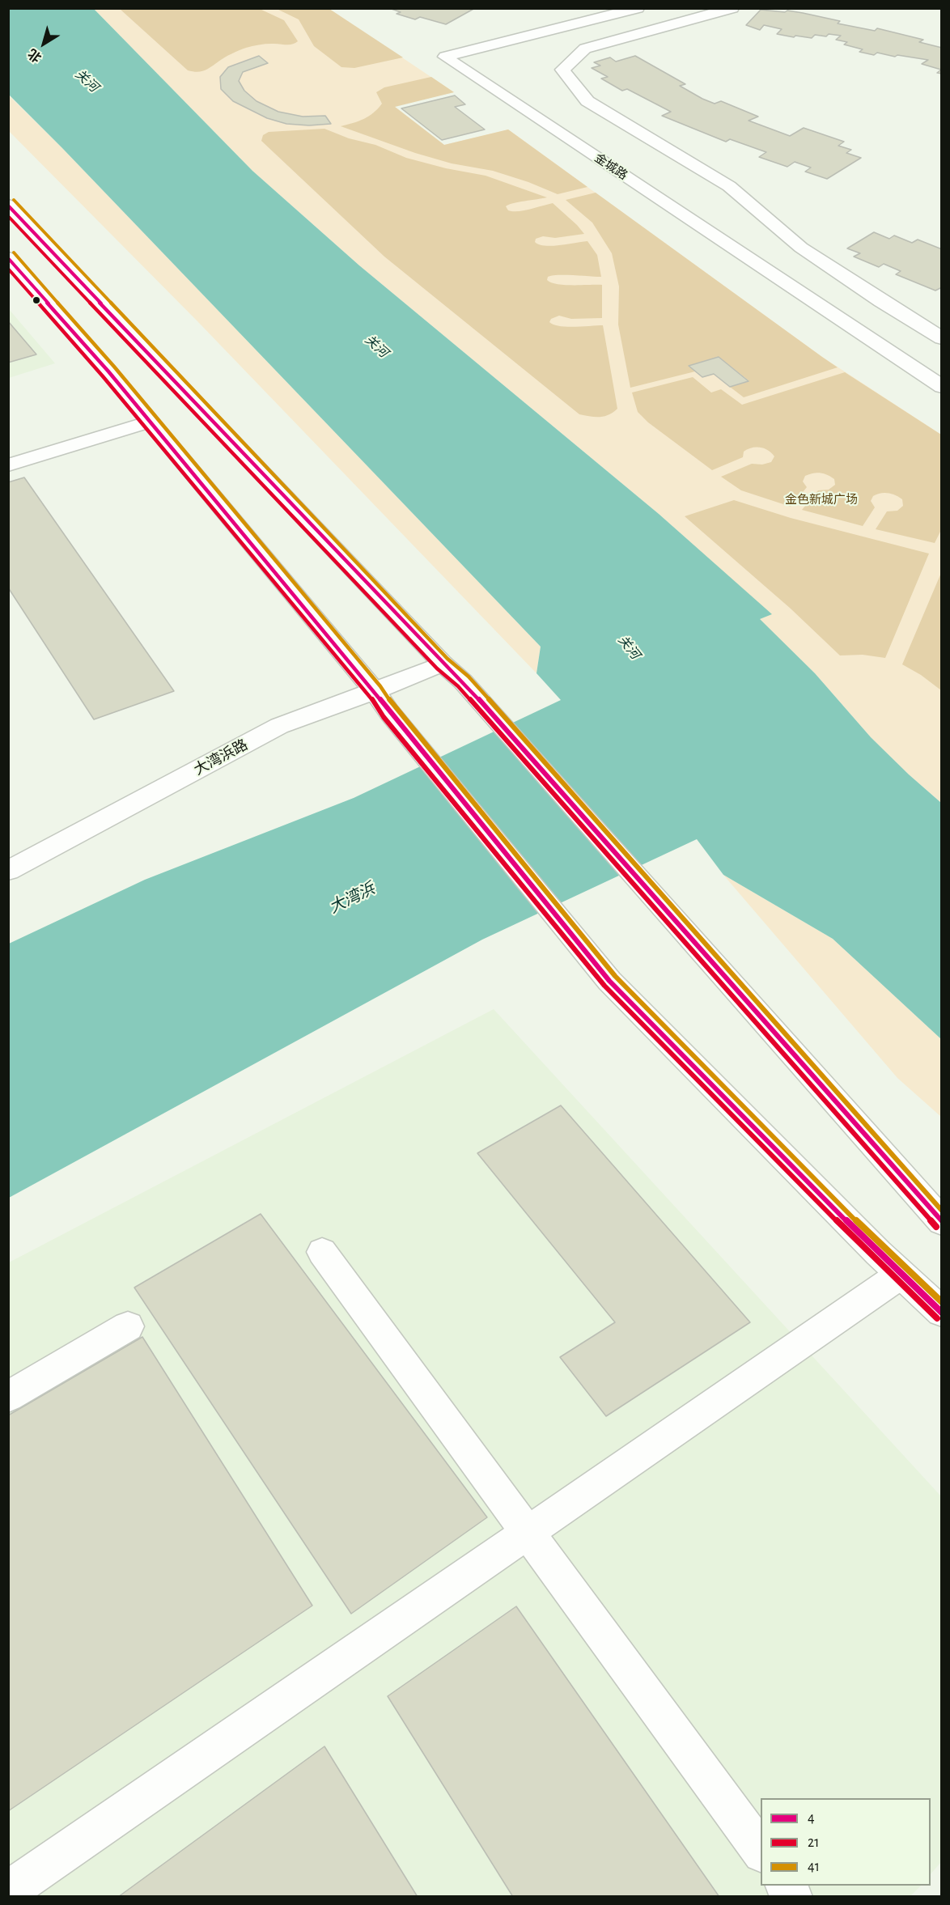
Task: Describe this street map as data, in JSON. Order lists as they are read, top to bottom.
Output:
{
  "streets": {
    "main road": ["金城路", "大湾浜路"]
  },
  "water": ["关河", "大湾浜"],
  "parks": ["金色新城广场"],
  "lines": ["transit line 41", "transit line 4", "transit line 21"],
  "legend": ["4", "21", "41"],
  "north": "bottom left"
}
